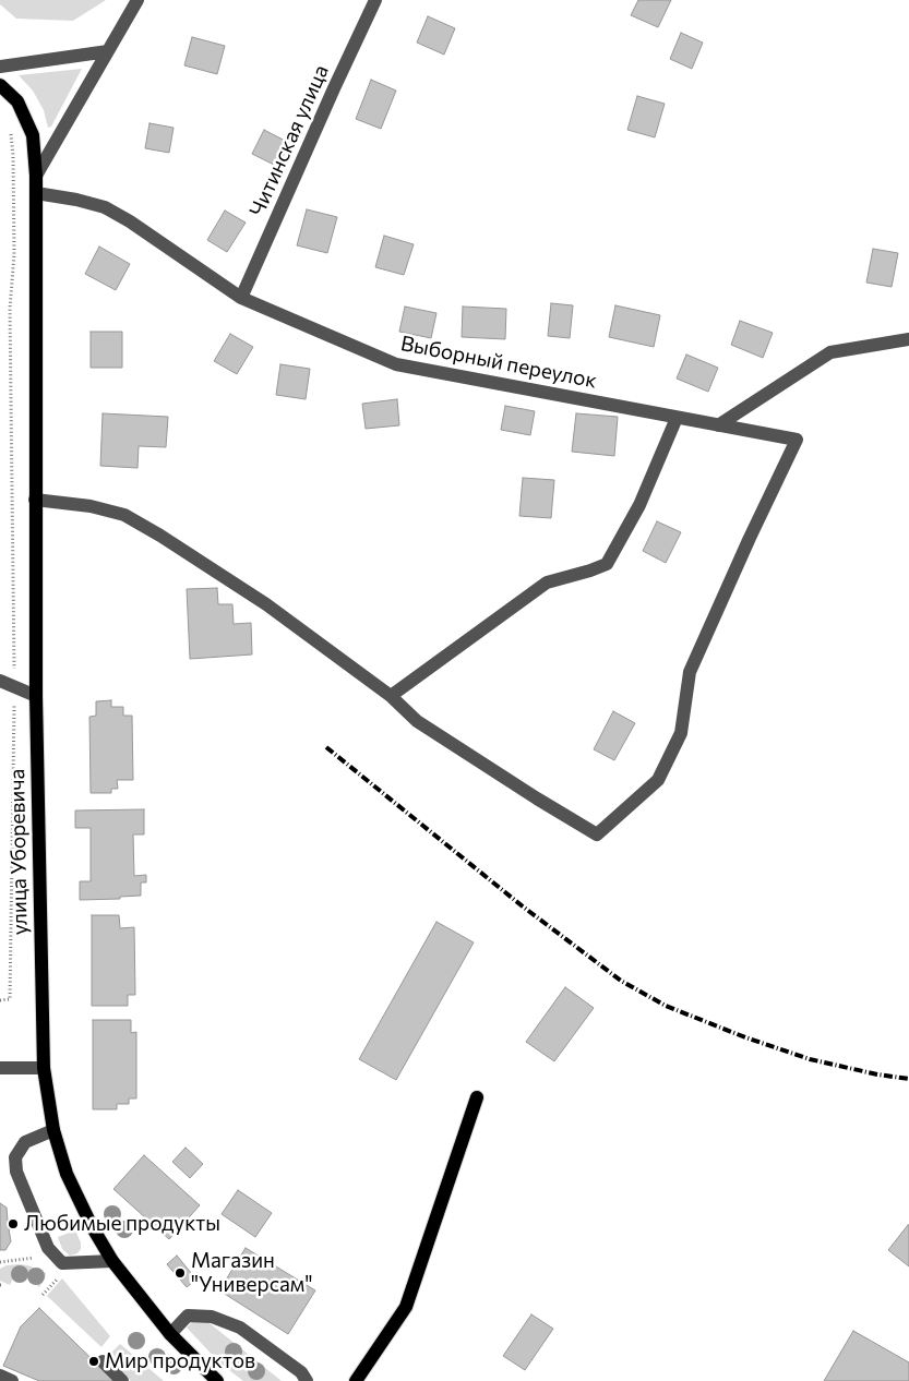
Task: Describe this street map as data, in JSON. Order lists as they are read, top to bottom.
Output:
{
  "streets": {
    "main road": ["улица Уборевича"],
    "street": ["Читинская улица", "Выборный переулок"]
  },
  "crossings": [
    ["Читинская улица", "Выборный переулок"],
    ["Выборный переулок", "улица Уборевича"]
  ],
  "places": ["Любимые продукты", "Магазин \"Универсам\"", "Мир продуктов"]
}
